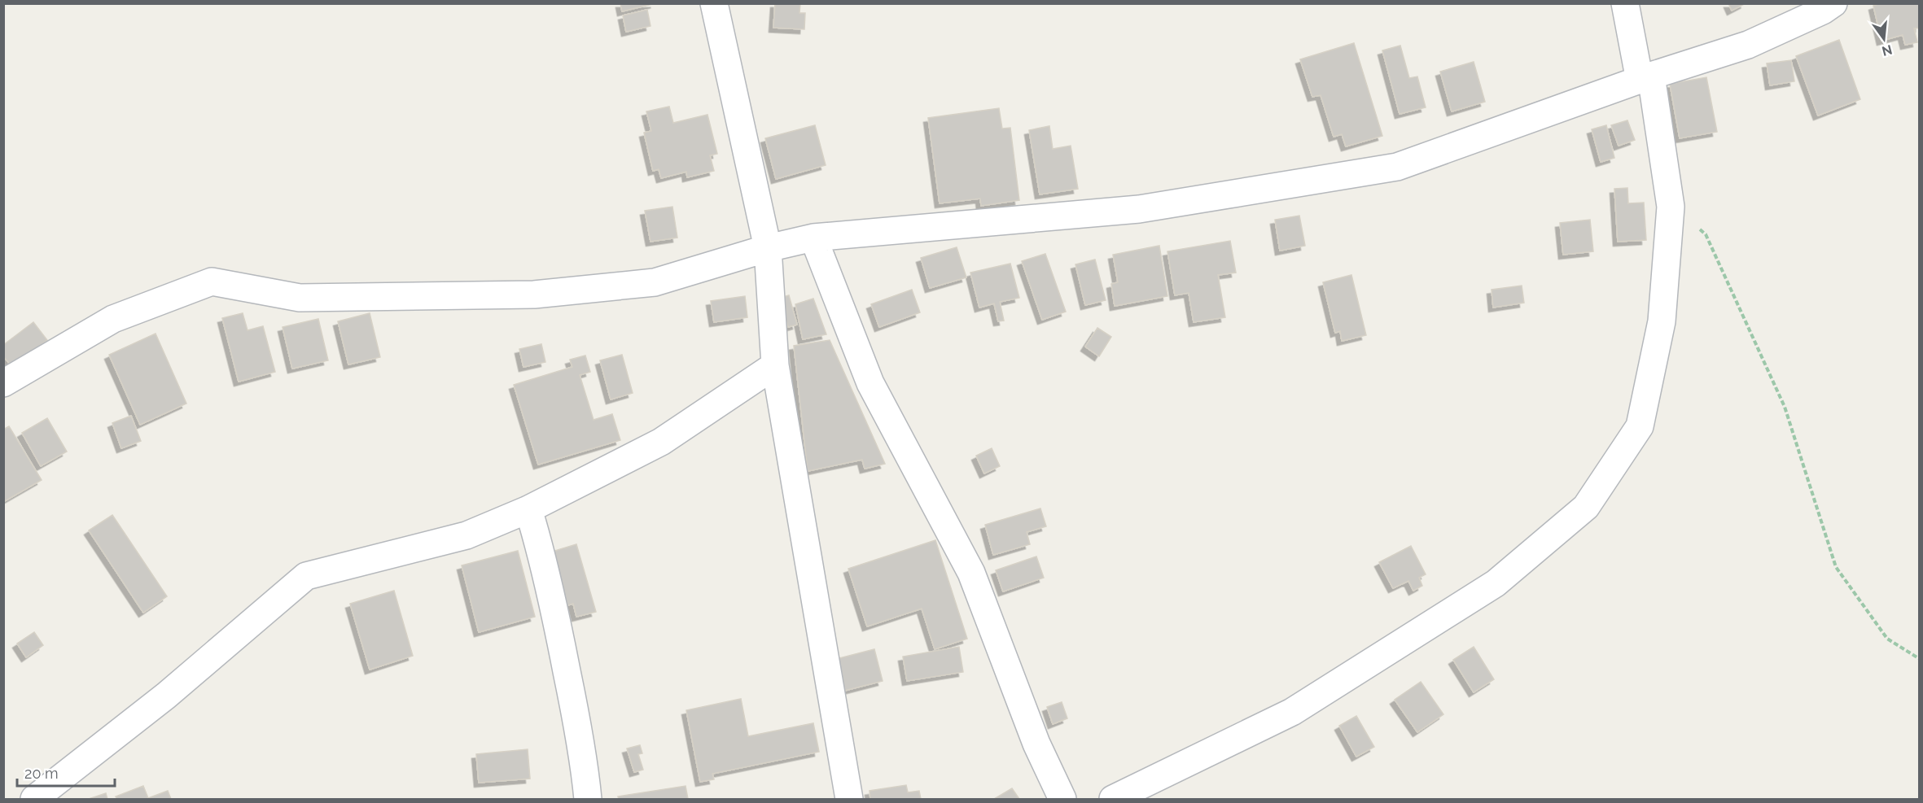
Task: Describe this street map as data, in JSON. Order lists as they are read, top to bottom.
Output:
{
  "scale_bar": "20 m",
  "north": "bottom"
}
